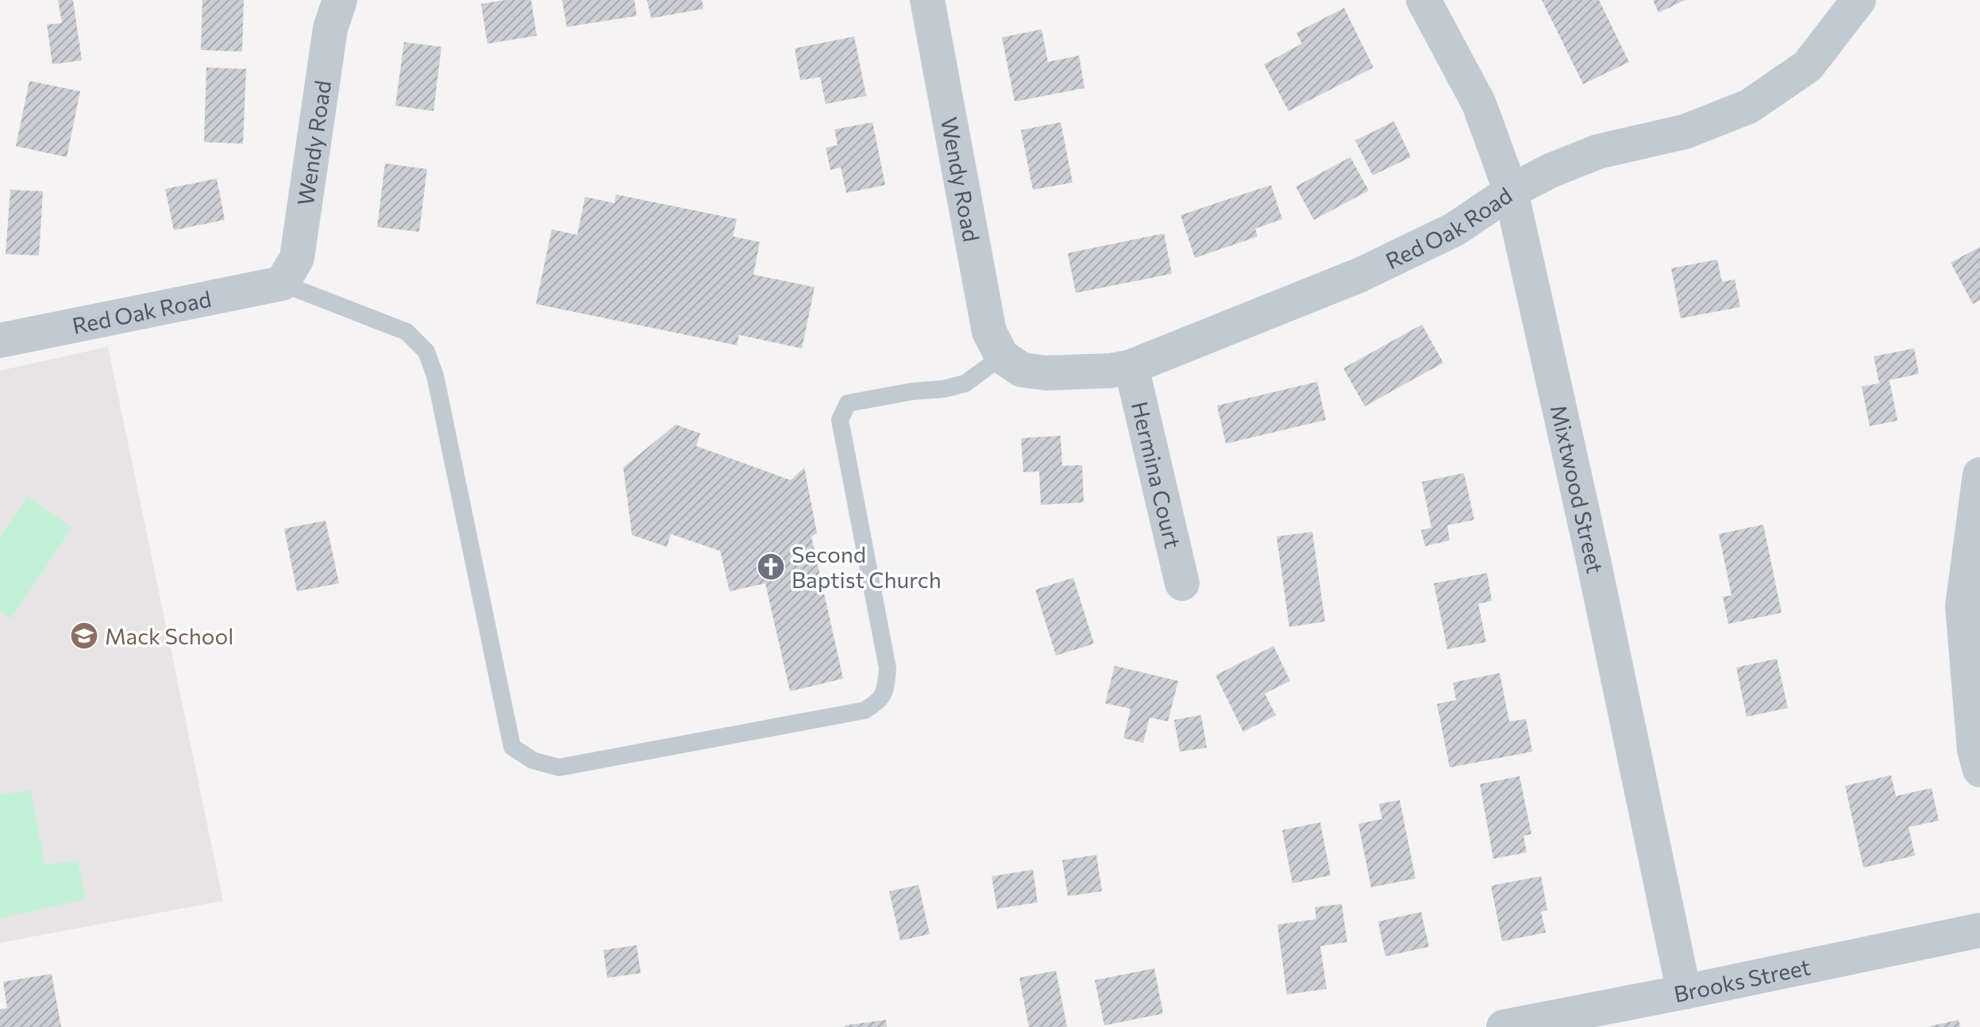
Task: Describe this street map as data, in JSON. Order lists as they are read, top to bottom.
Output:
{
  "streets": {
    "street": [
      "Wendy Road",
      "Red Oak Road",
      "Hermina Court",
      "Mixtwood Street",
      "Brooks Street"
    ]
  },
  "crossings": [
    ["Wendy Road", "Red Oak Road"],
    ["Red Oak Road", "Hermina Court"],
    ["Red Oak Road", "Mixtwood Street"],
    ["Mixtwood Street", "Brooks Street"]
  ],
  "places": {
    "church": ["Second Baptist Church"],
    "school or university": ["Mack School"]
  }
}
